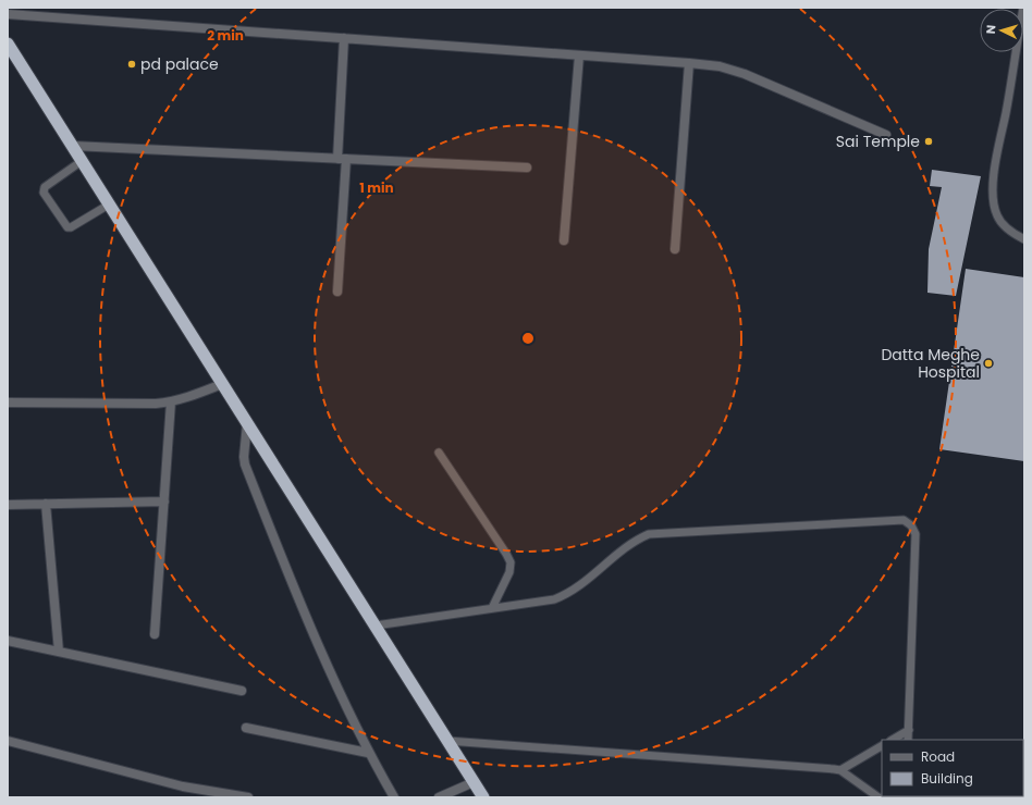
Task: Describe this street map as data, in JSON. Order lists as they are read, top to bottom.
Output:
{
  "places": ["pd palace", "Sai Temple", "Datta Meghe Hospital"],
  "legend": ["Road", "Building"],
  "north": "left",
  "rings": ["2 min", "1 min"]
}
